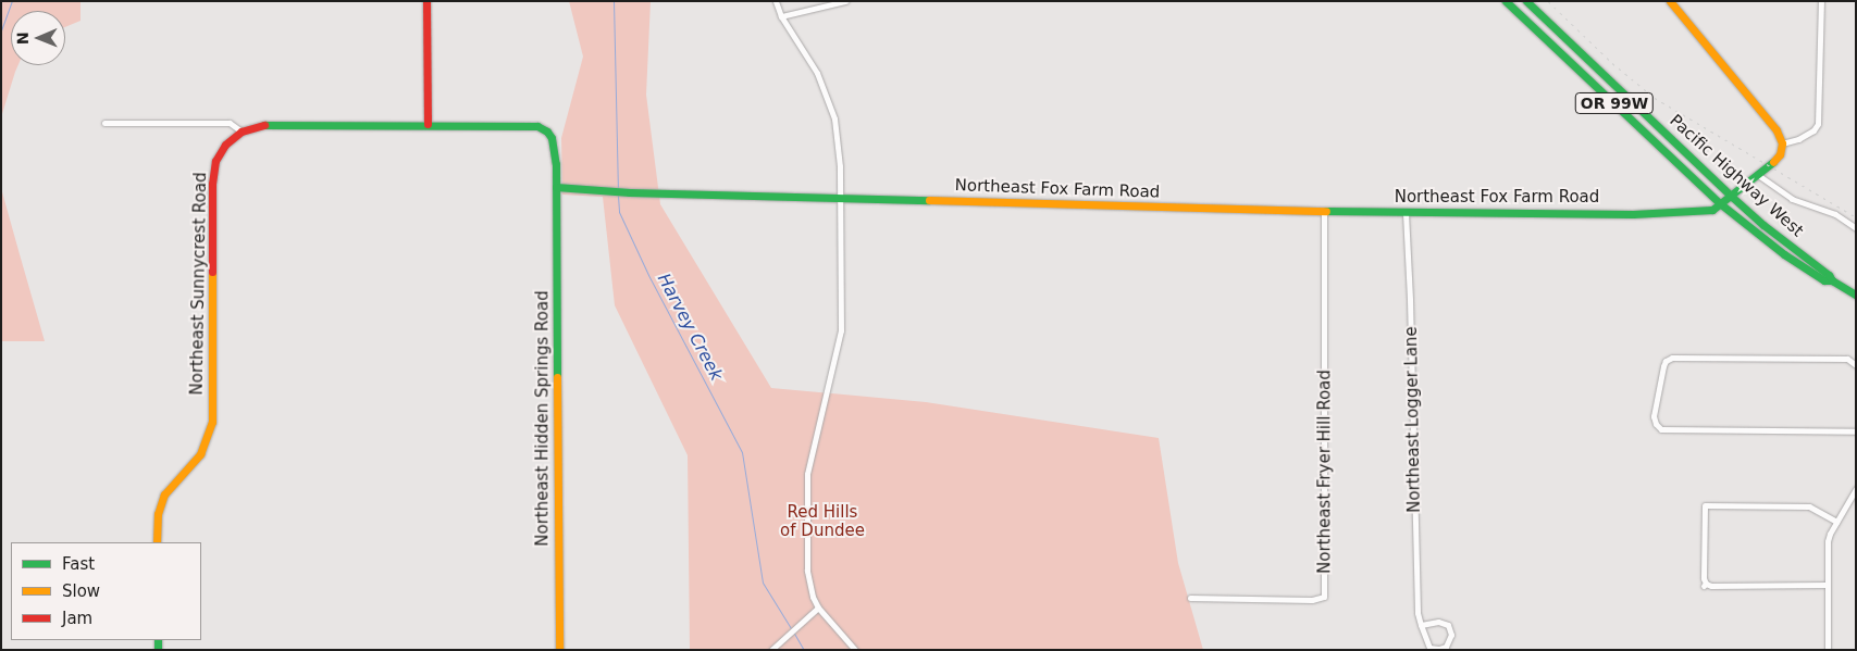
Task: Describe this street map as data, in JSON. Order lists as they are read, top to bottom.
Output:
{
  "streets": {
    "street": [
      "OR 99W",
      "Pacific Highway West",
      "Northeast Fox Farm Road",
      "Northeast Sunnycrest Road",
      "Northeast Hidden Springs Road",
      "Northeast Logger Lane",
      "Northeast Fryer Hill Road"
    ]
  },
  "crossings": [
    ["Pacific Highway West", "Northeast Fox Farm Road"],
    ["Northeast Fox Farm Road", "Northeast Hidden Springs Road"],
    ["Northeast Fox Farm Road", "Northeast Logger Lane"],
    ["Northeast Fox Farm Road", "Northeast Fryer Hill Road"]
  ],
  "water": ["Harvey Creek"],
  "parks": ["Red Hills of Dundee"],
  "legend": ["Fast", "Slow", "Jam"],
  "north": "left"
}
